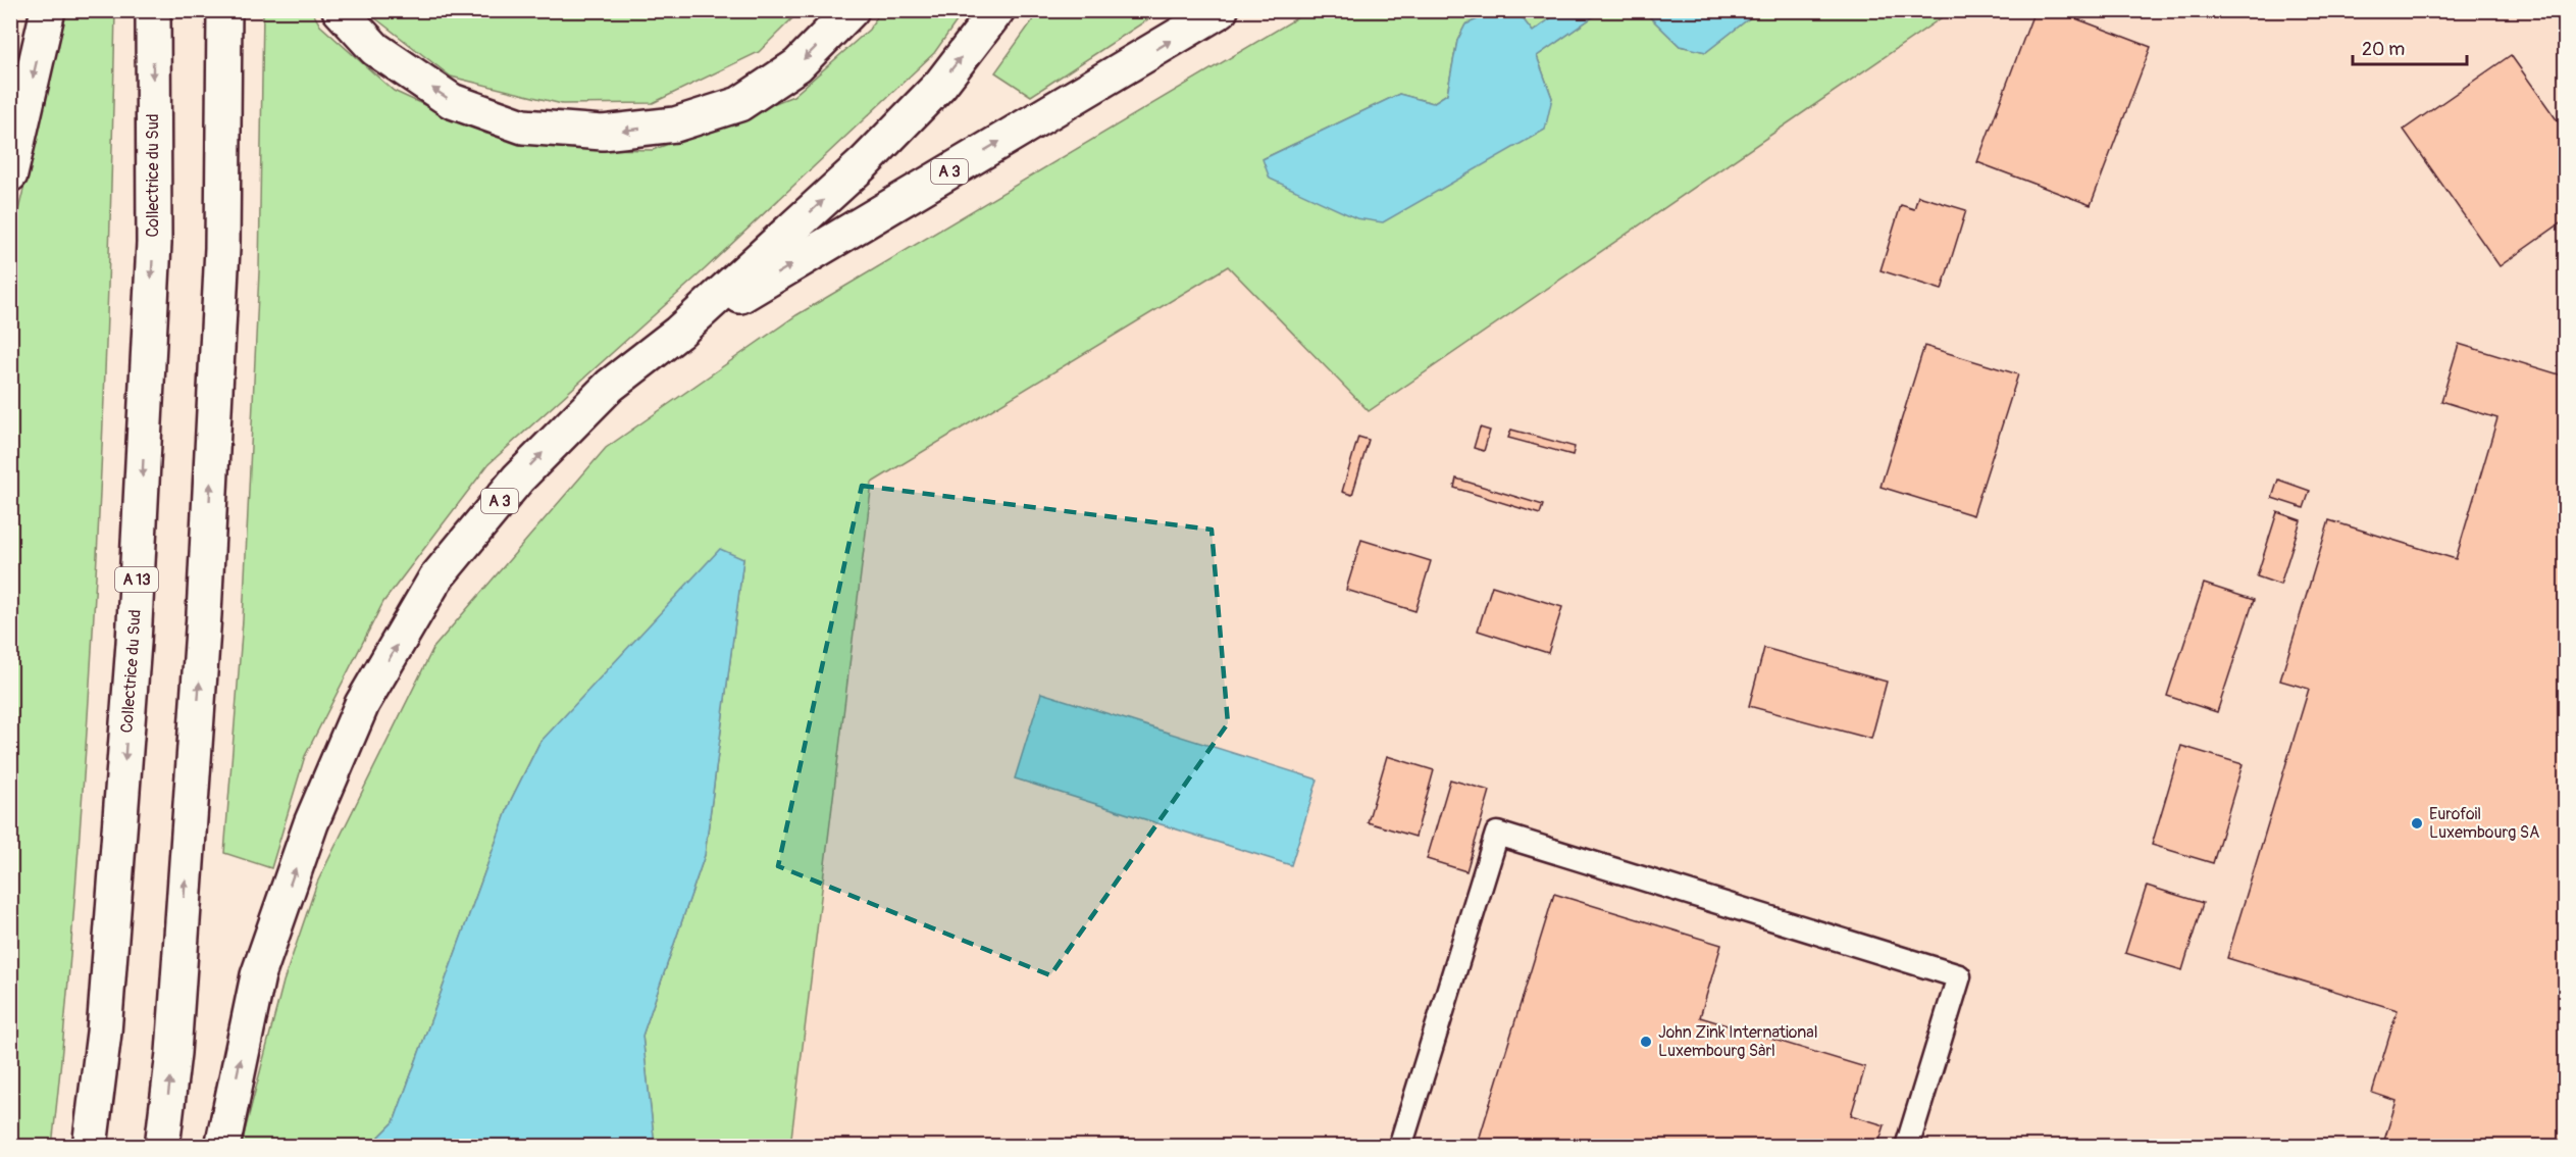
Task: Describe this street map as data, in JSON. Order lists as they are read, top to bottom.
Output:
{
  "streets": {
    "highway": ["A 3", "Collectrice du Sud", "A 13"]
  },
  "places": ["Eurofoil Luxembourg SA", "John Zink International Luxembourg Sàrl"],
  "scale_bar": "20 m"
}
